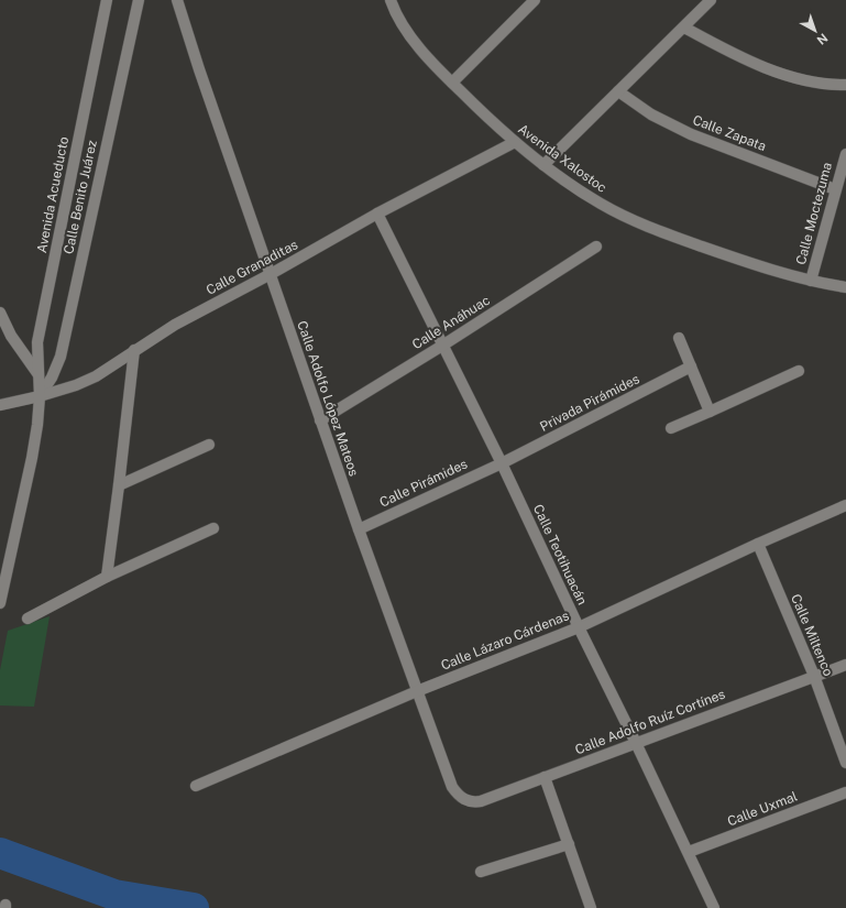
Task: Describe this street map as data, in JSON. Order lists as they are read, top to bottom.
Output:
{
  "streets": {
    "street": [
      "Calle Zapata",
      "Avenida Xalostoc",
      "Avenida Acueducto",
      "Calle Benito Juárez",
      "Calle Moctezuma",
      "Calle Granaditas",
      "Calle Anáhuac",
      "Calle Adolfo López Mateos",
      "Privada Pirámides",
      "Calle Pirámides",
      "Calle Teotihuacán",
      "Calle Miltenco",
      "Calle Lázaro Cárdenas",
      "Calle Adolfo Ruíz Cortínes",
      "Calle Uxmal"
    ]
  },
  "crossings": [
    ["Calle Zapata", "Calle Moctezuma"],
    ["Avenida Xalostoc", "Calle Moctezuma"],
    ["Avenida Xalostoc", "Calle Granaditas"],
    ["Avenida Acueducto", "Calle Benito Juárez"],
    ["Avenida Acueducto", "Calle Granaditas"],
    ["Calle Benito Juárez", "Calle Granaditas"],
    ["Calle Granaditas", "Calle Adolfo López Mateos"],
    ["Calle Granaditas", "Calle Teotihuacán"],
    ["Calle Anáhuac", "Calle Adolfo López Mateos"],
    ["Calle Anáhuac", "Calle Teotihuacán"],
    ["Calle Adolfo López Mateos", "Calle Pirámides"],
    ["Calle Adolfo López Mateos", "Calle Lázaro Cárdenas"],
    ["Calle Adolfo López Mateos", "Calle Adolfo Ruíz Cortínes"],
    ["Privada Pirámides", "Calle Pirámides"],
    ["Privada Pirámides", "Calle Teotihuacán"],
    ["Calle Pirámides", "Calle Teotihuacán"],
    ["Calle Teotihuacán", "Calle Lázaro Cárdenas"],
    ["Calle Teotihuacán", "Calle Adolfo Ruíz Cortínes"],
    ["Calle Teotihuacán", "Calle Uxmal"],
    ["Calle Miltenco", "Calle Lázaro Cárdenas"],
    ["Calle Miltenco", "Calle Adolfo Ruíz Cortínes"]
  ],
  "north": "bottom right"
}
